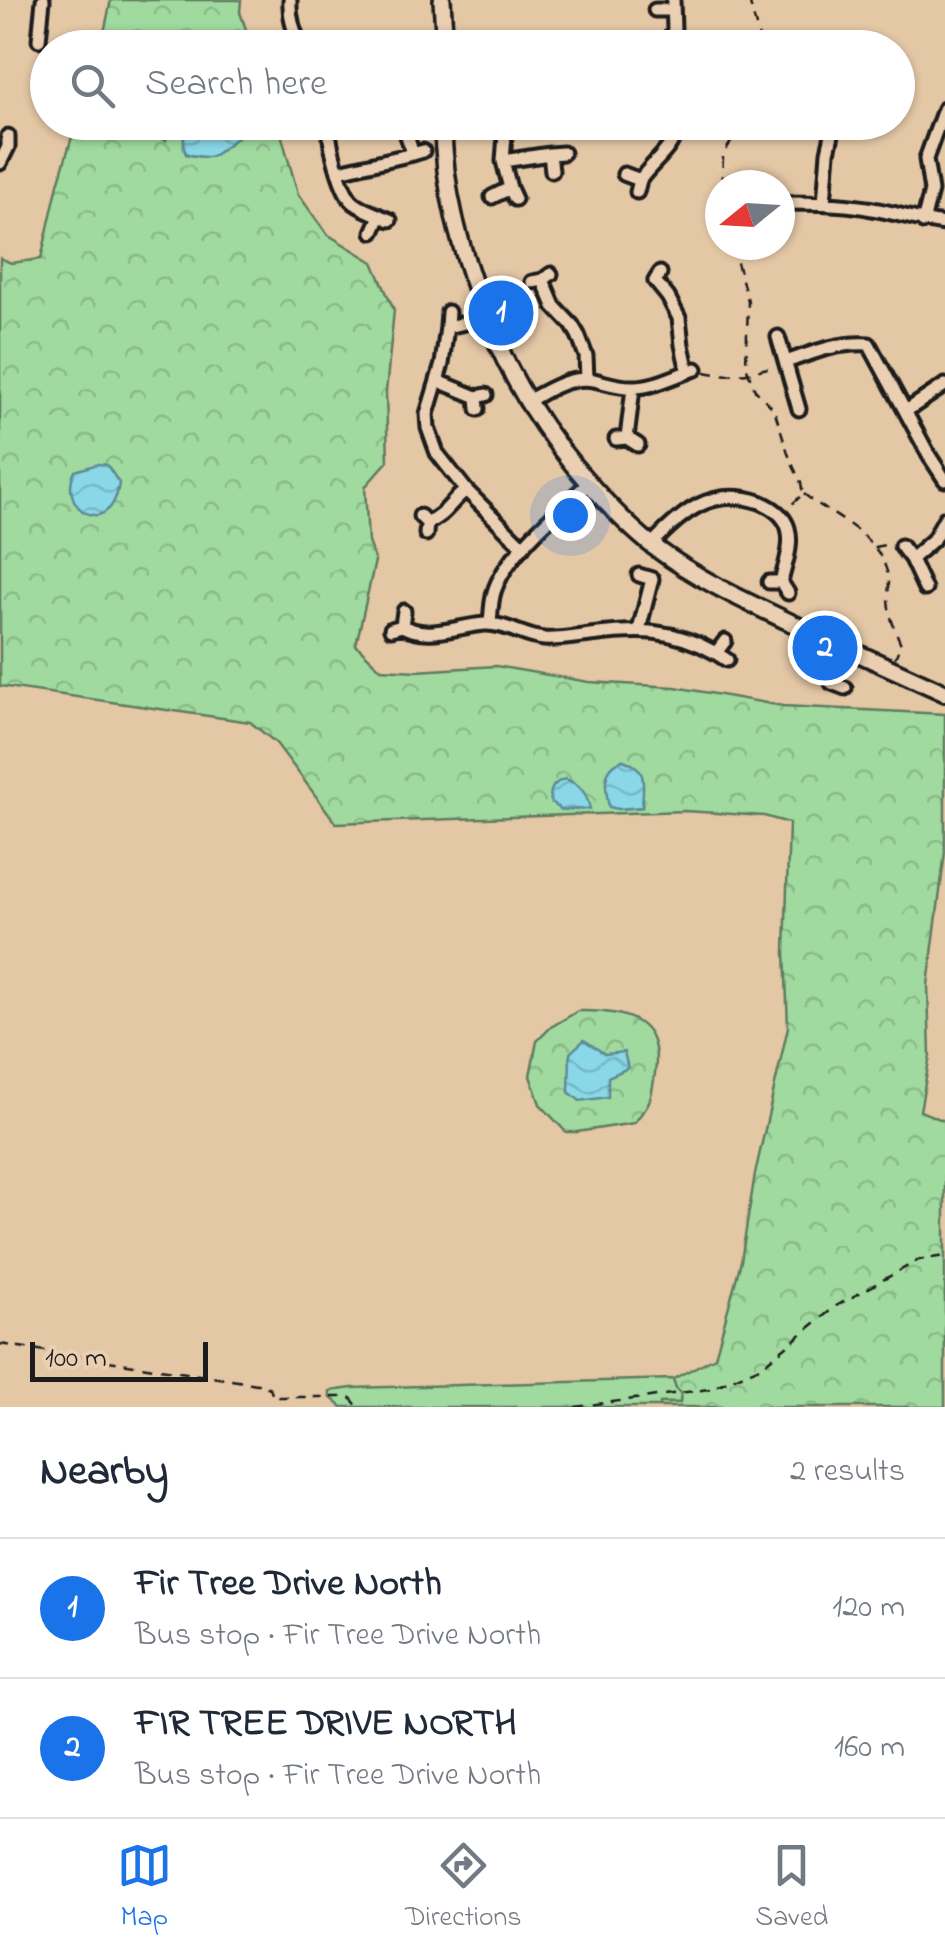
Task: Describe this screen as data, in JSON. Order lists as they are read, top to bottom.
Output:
{
  "scale_bar": "100 m",
  "north": "left",
  "page": {
    "search": "Search here",
    "pins": ["1", "2"],
    "scale": "100 m",
    "heading": ["Nearby", "2 results"],
    "list": [
      {
        "mark": "1",
        "name": "Fir Tree Drive North",
        "note": "Bus stop · Fir Tree Drive North",
        "value": "120 m"
      },
      {
        "mark": "2",
        "name": "FIR TREE DRIVE NORTH",
        "note": "Bus stop · Fir Tree Drive North",
        "value": "160 m"
      }
    ],
    "nav": ["Map", "Directions", "Saved"]
  }
}
